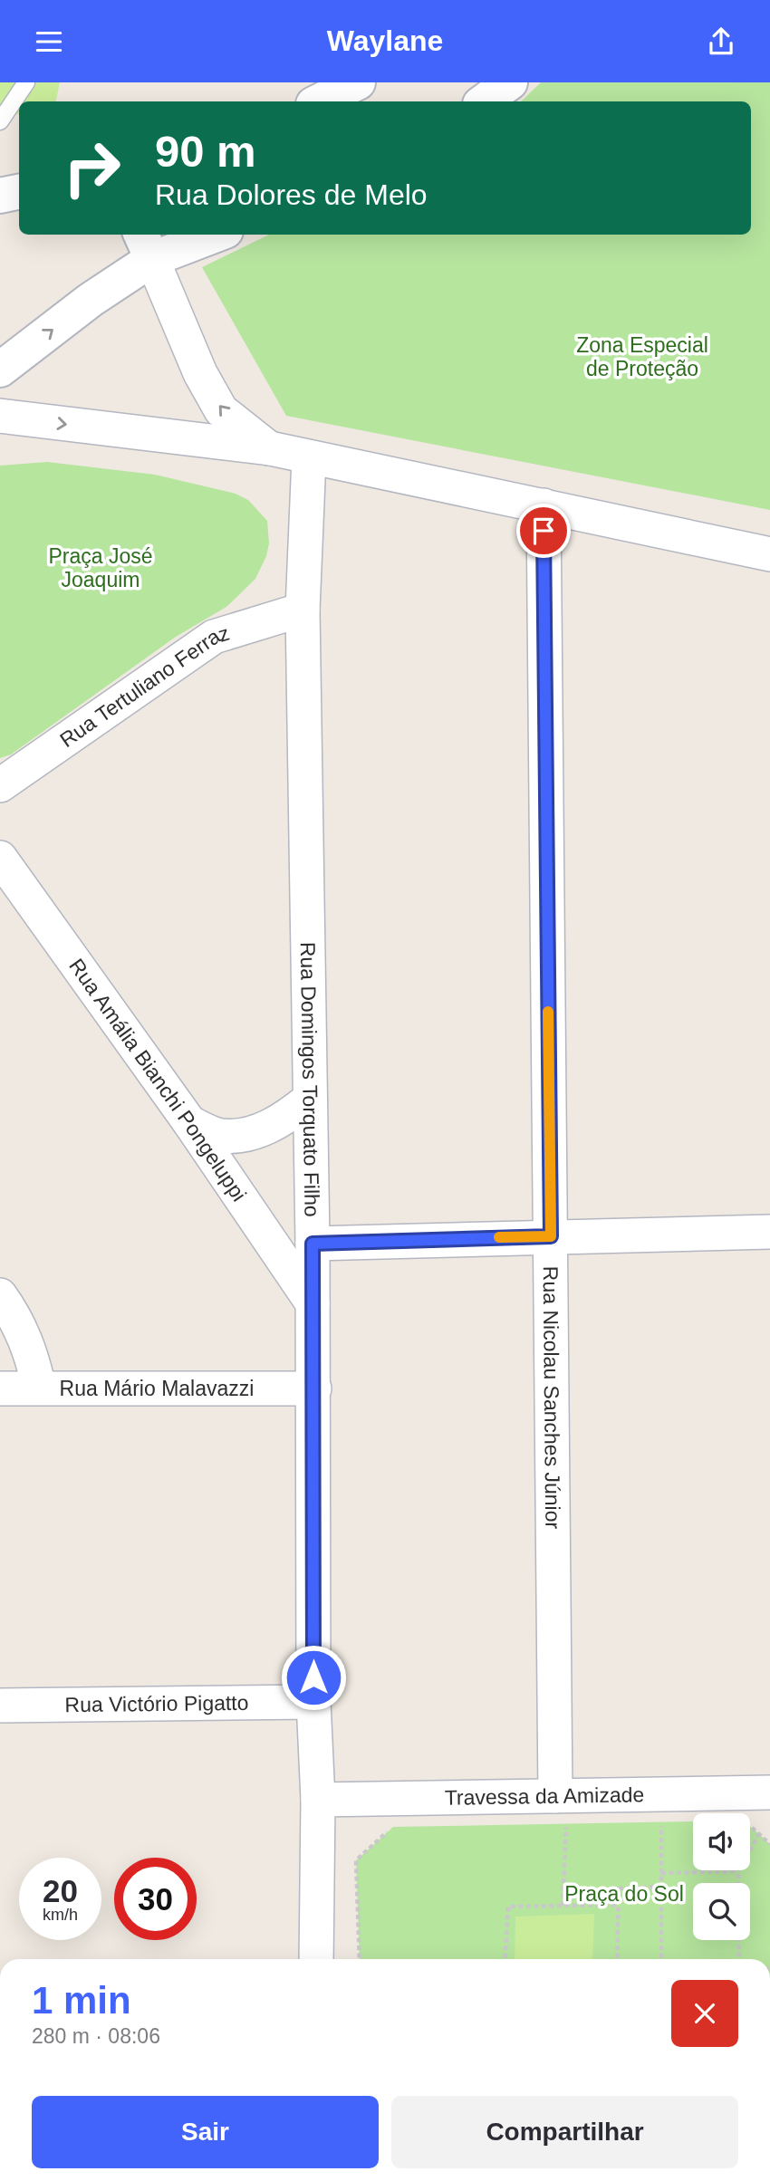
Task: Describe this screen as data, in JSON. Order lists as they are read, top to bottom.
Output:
{
  "streets": {
    "street": [
      "Rua Tertuliano Ferraz",
      "Rua Domingos Torquato Filho",
      "Rua Amália Bianchi Pongeluppi",
      "Rua Mário Malavazzi",
      "Rua Nicolau Sanches Júnior",
      "Rua Victório Pigatto",
      "Travessa da Amizade"
    ]
  },
  "crossings": [
    ["Rua Tertuliano Ferraz", "Rua Domingos Torquato Filho"],
    ["Rua Domingos Torquato Filho", "Rua Amália Bianchi Pongeluppi"],
    ["Rua Domingos Torquato Filho", "Rua Mário Malavazzi"],
    ["Rua Domingos Torquato Filho", "Rua Victório Pigatto"],
    ["Rua Domingos Torquato Filho", "Travessa da Amizade"],
    ["Rua Nicolau Sanches Júnior", "Travessa da Amizade"]
  ],
  "parks": ["Zona Especial de Proteção", "Praça José Joaquim", "Praça do Sol"],
  "page": {
    "header": "Waylane",
    "turn": ["90 m", "Rua Dolores de Melo"],
    "speed": "20 km/h",
    "limit": "30",
    "heading": ["1 min", "280 m · 08:06"],
    "buttons": ["Sair", "Compartilhar"]
  }
}
